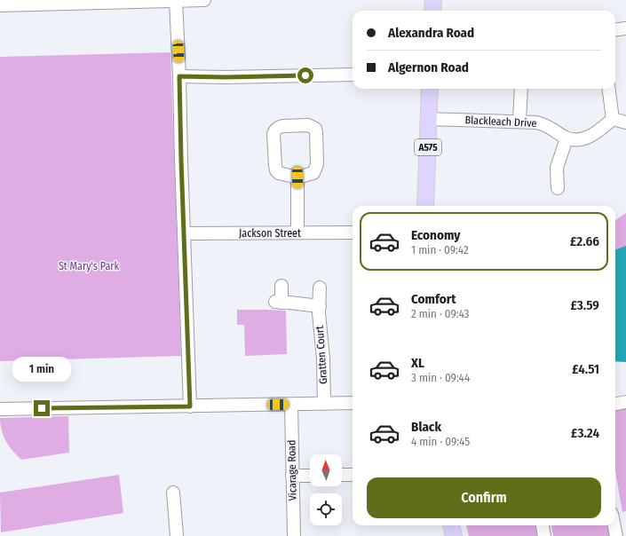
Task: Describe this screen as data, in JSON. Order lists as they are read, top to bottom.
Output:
{
  "streets": {
    "main road": ["A575"],
    "street": [
      "Blackleach Drive",
      "Jackson Street",
      "Gratten Court",
      "Vicarage Road"
    ]
  },
  "crossings": [
    ["Blackleach Drive", "A575"]
  ],
  "parks": ["St Mary's Park"],
  "north": "top",
  "page": {
    "banner": ["Alexandra Road", "Algernon Road"],
    "list": [
      {
        "name": "Economy",
        "note": "1 min · 09:42",
        "value": "£2.66"
      },
      {
        "name": "Comfort",
        "note": "2 min · 09:43",
        "value": "£3.59"
      },
      {
        "name": "XL",
        "note": "3 min · 09:44",
        "value": "£4.51"
      },
      {
        "name": "Black",
        "note": "4 min · 09:45",
        "value": "£3.24"
      }
    ],
    "bubble": "1 min",
    "buttons": "Confirm"
  }
}
